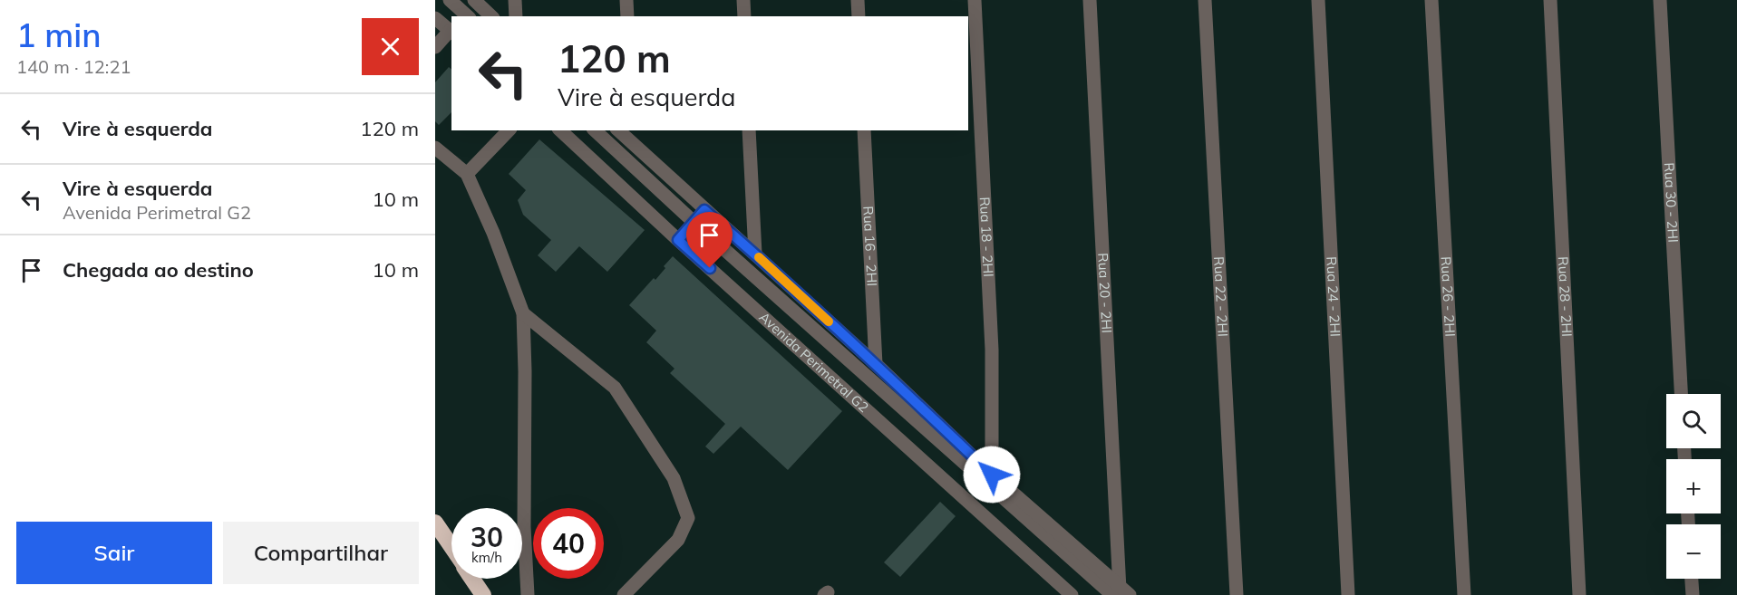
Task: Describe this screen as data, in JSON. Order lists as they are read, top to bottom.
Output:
{
  "streets": {
    "street": [
      "Rua 30 - 2HI",
      "Rua 18 - 2HI",
      "Rua 16 - 2HI",
      "Rua 20 - 2HI",
      "Rua 22 - 2HI",
      "Rua 24 - 2HI",
      "Rua 26 - 2HI",
      "Rua 28 - 2HI",
      "Avenida Perimetral G2"
    ]
  },
  "page": {
    "heading": ["1 min", "140 m · 12:21"],
    "turn": ["120 m", "Vire à esquerda"],
    "list": [
      {
        "name": "Vire à esquerda",
        "value": "120 m"
      },
      {
        "name": "Vire à esquerda",
        "note": "Avenida Perimetral G2",
        "value": "10 m"
      },
      {
        "name": "Chegada ao destino",
        "value": "10 m"
      }
    ],
    "map_buttons": ["+", "−"],
    "speed": "30 km/h",
    "limit": "40",
    "buttons": ["Sair", "Compartilhar"]
  }
}
